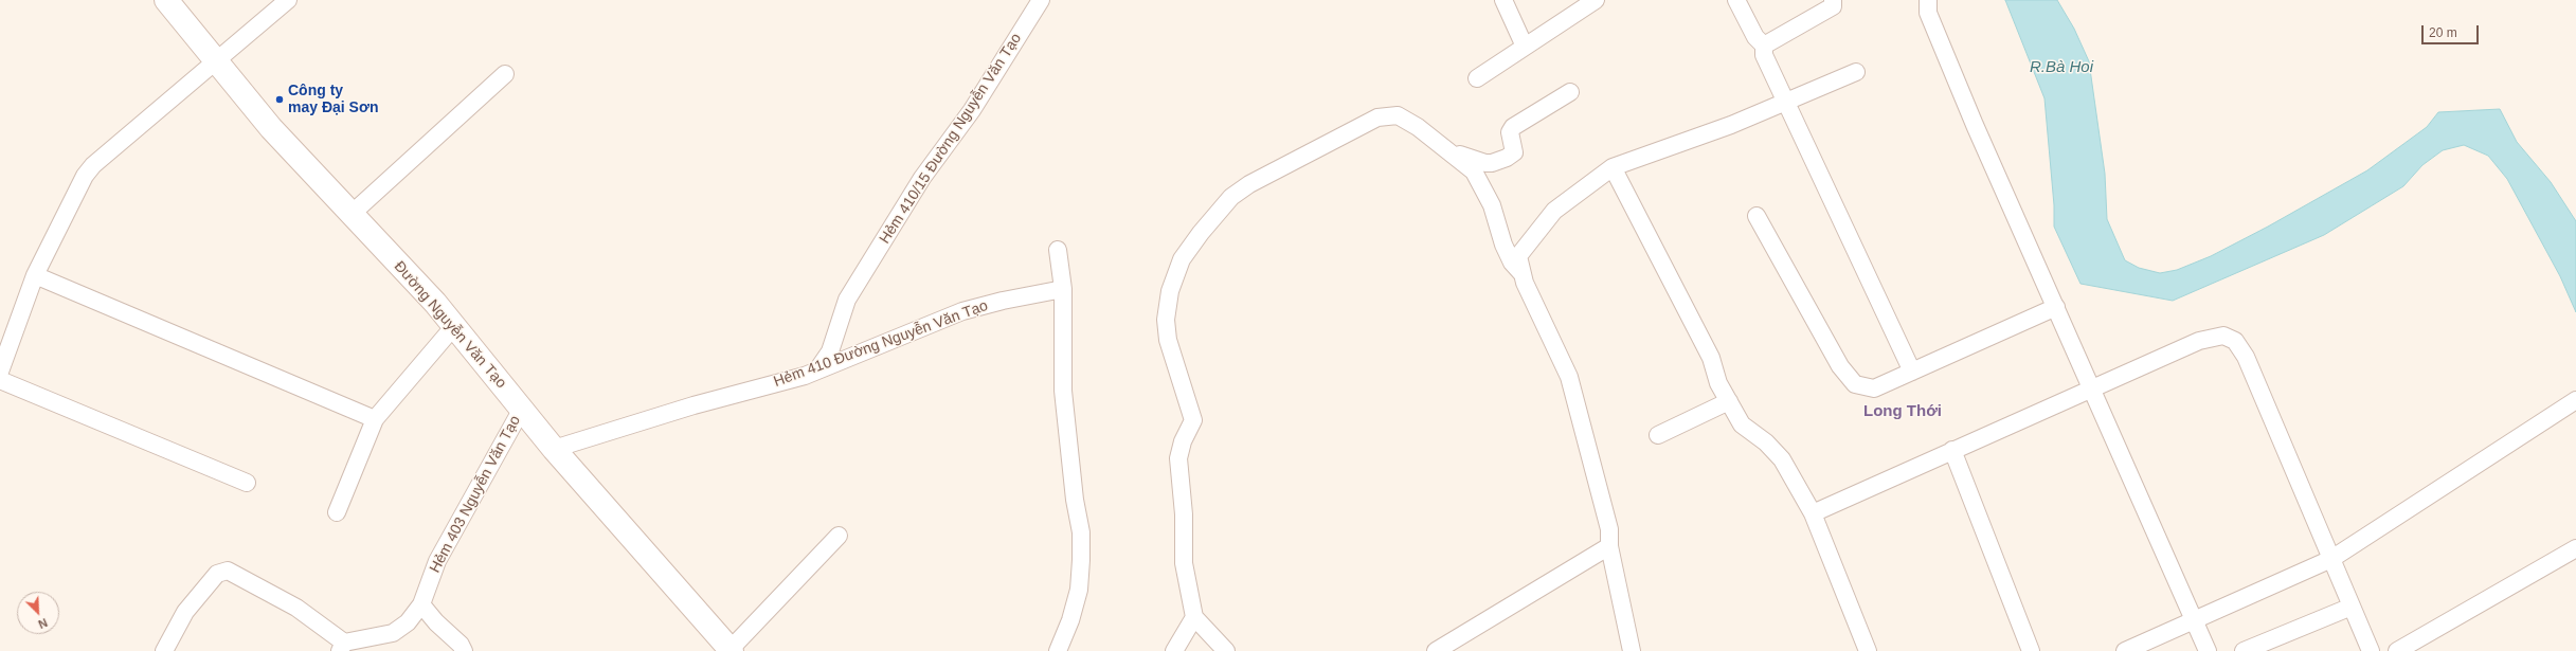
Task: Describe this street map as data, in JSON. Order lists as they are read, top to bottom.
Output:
{
  "streets": {
    "main road": ["Đường Nguyễn Văn Tạo"],
    "street": ["Hẻm 410/15 Đường Nguyễn Văn Tạo", "Hẻm 410 Đường Nguyễn Văn Tạo", "Hẻm 403 Nguyễn Văn Tạo"]
  },
  "crossings": [
    ["Hẻm 410/15 Đường Nguyễn Văn Tạo", "Hẻm 410 Đường Nguyễn Văn Tạo"],
    ["Đường Nguyễn Văn Tạo", "Hẻm 410 Đường Nguyễn Văn Tạo"],
    ["Đường Nguyễn Văn Tạo", "Hẻm 403 Nguyễn Văn Tạo"]
  ],
  "districts": ["Long Thới"],
  "water": ["R.Bà Hoi"],
  "places": ["Công ty may Đại Sơn"],
  "scale_bar": "20 m",
  "north": "bottom right"
}
